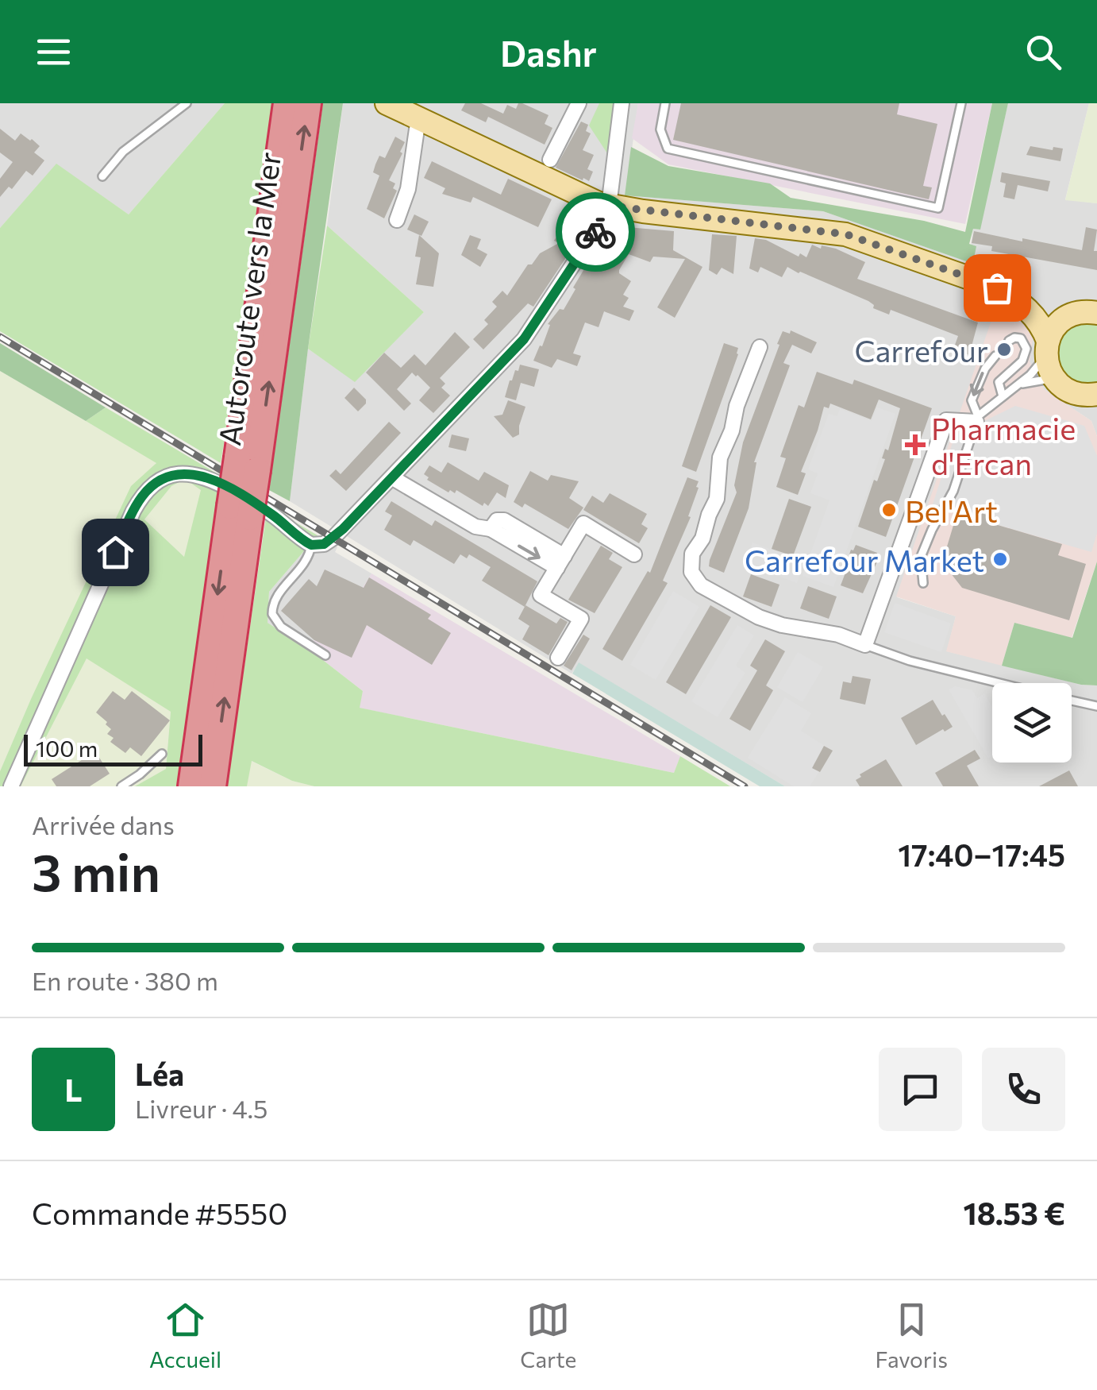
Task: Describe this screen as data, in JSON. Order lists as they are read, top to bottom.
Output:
{
  "streets": {
    "highway": ["Autoroute vers la Mer"]
  },
  "places": {
    "other": ["Carrefour", "Bel'Art", "Carrefour Market"],
    "health": ["Pharmacie d'Ercan"]
  },
  "scale_bar": "100 m",
  "page": {
    "header": "Dashr",
    "scale": "100 m",
    "heading": ["3 min", "Arrivée dans", "17:40–17:45"],
    "panel": [
      "Léa",
      "Livreur · 4.5",
      "Commande #5550",
      "18.53 €"
    ],
    "bar": "En route · 380 m",
    "round": "L",
    "tabs": ["Accueil", "Carte", "Favoris"]
  }
}
